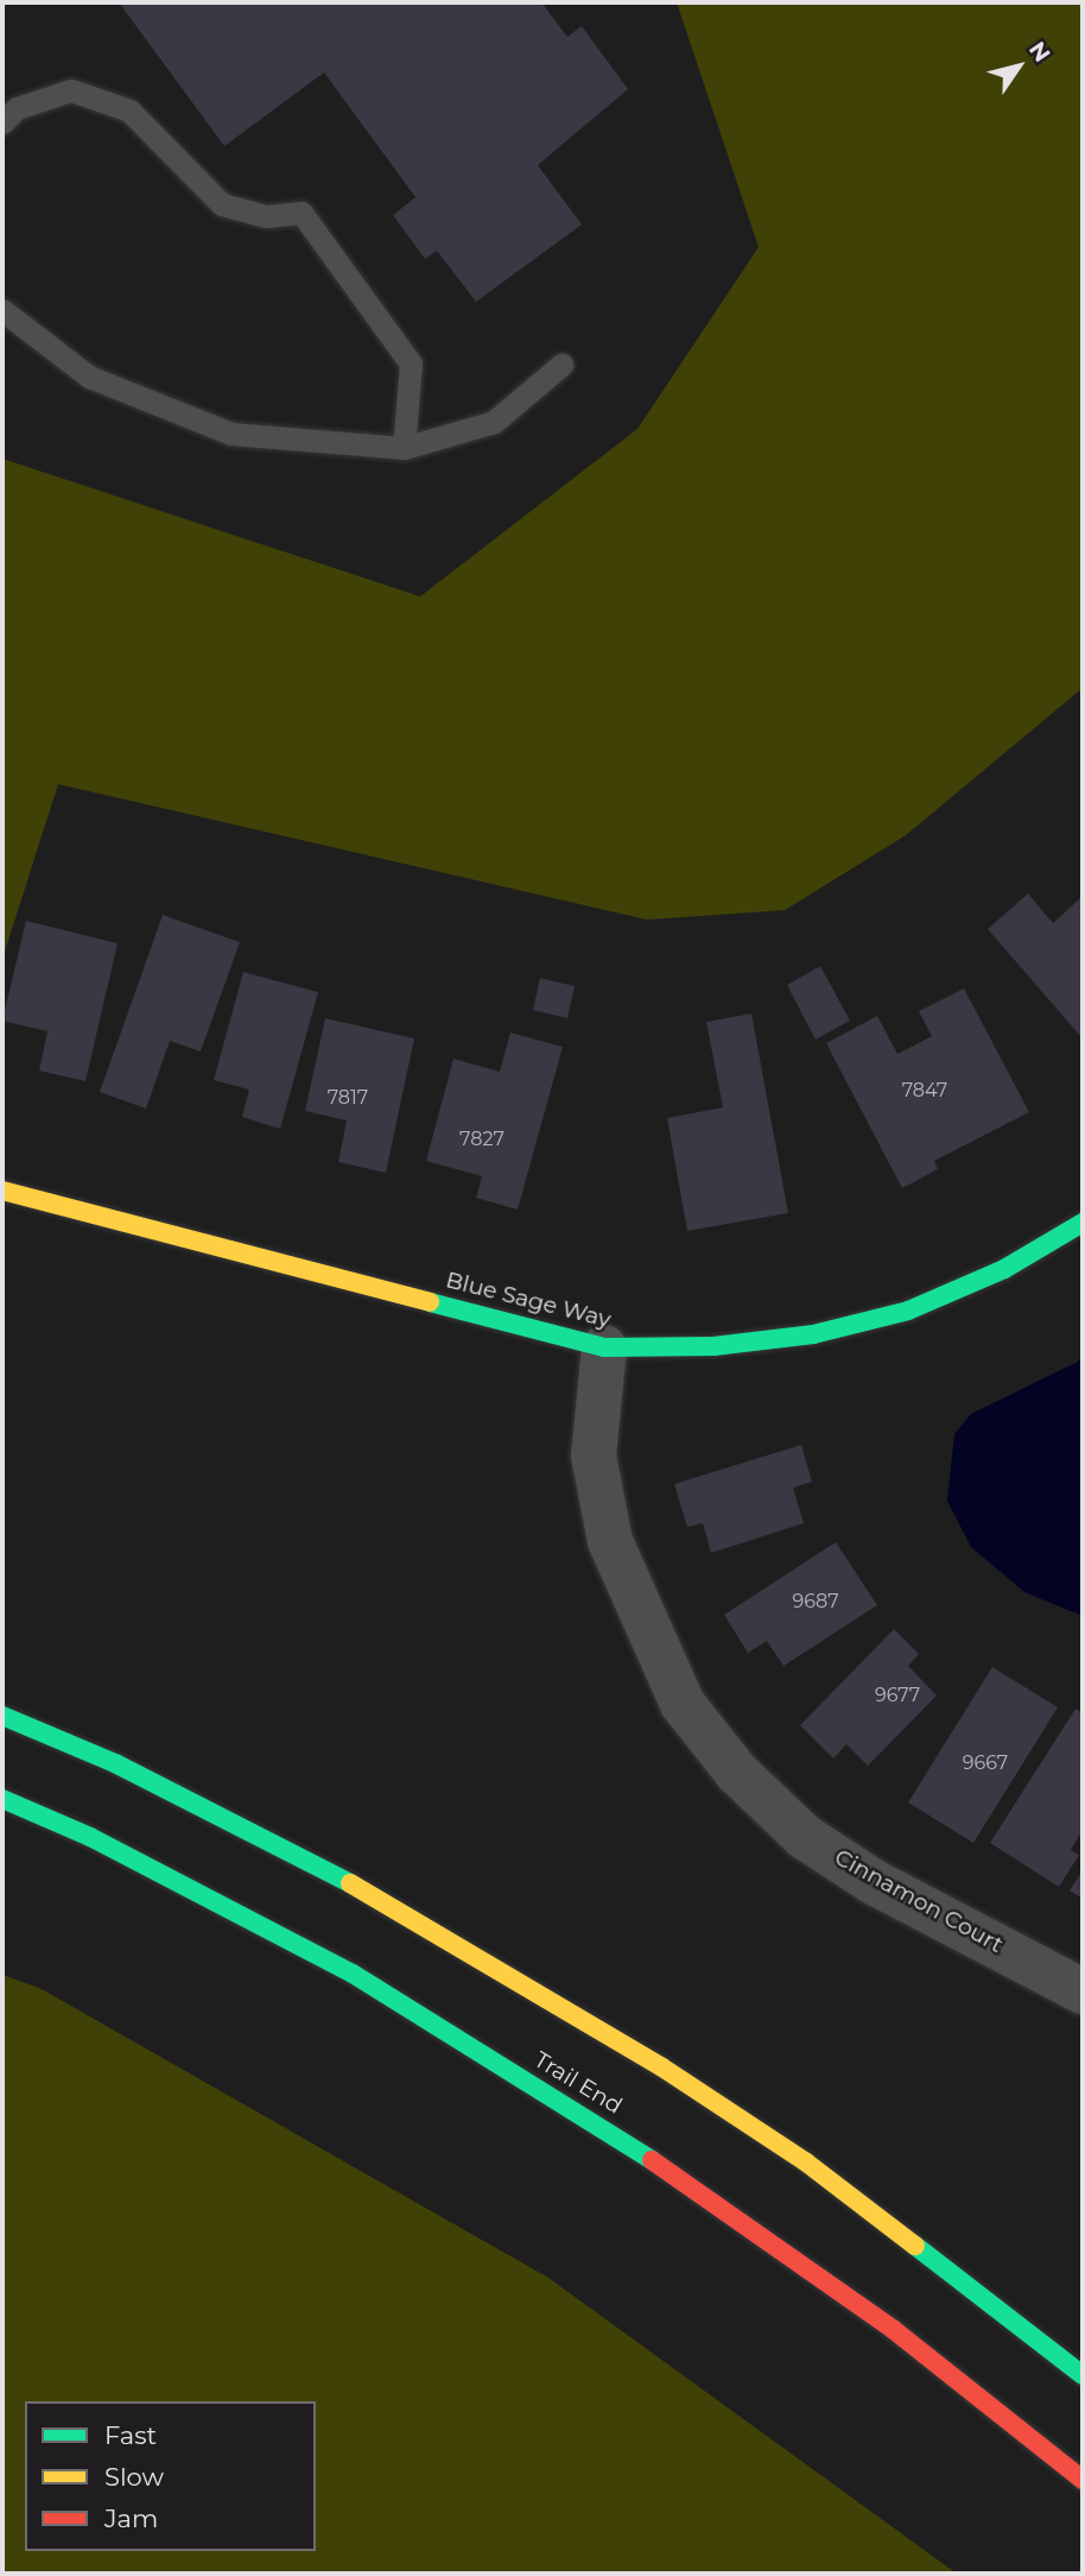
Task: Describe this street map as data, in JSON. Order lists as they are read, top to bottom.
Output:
{
  "streets": {
    "street": ["Blue Sage Way", "Cinnamon Court", "Trail End"]
  },
  "crossings": [
    ["Blue Sage Way", "Cinnamon Court"]
  ],
  "house_numbers": [
    "7847",
    "7817",
    "7827",
    "9687",
    "9677",
    "9667"
  ],
  "legend": ["Fast", "Slow", "Jam"],
  "north": "top right"
}
